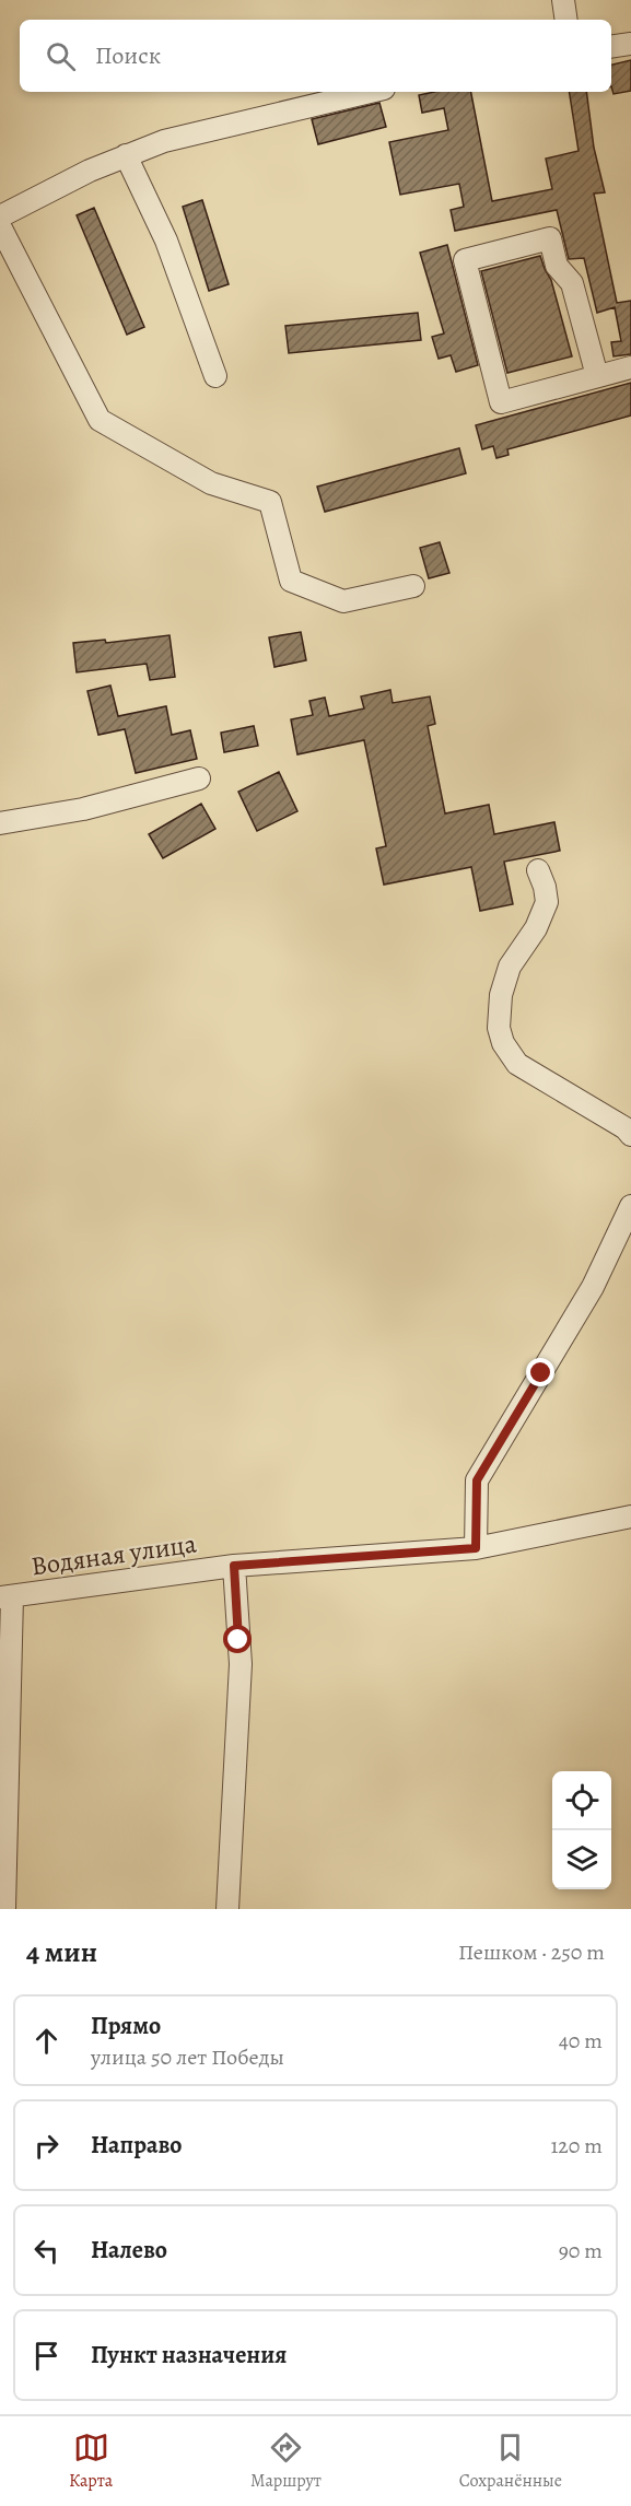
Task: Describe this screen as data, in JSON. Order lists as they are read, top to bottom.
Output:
{
  "streets": {
    "street": ["Водяная улица"]
  },
  "page": {
    "search": "Поиск",
    "heading": ["4 мин", "Пешком · 250 m"],
    "list": [
      ["Прямо", "улица 50 лет Победы", "40 m"],
      ["Направо", "120 m"],
      ["Налево", "90 m"],
      "Пункт назначения"
    ],
    "nav": ["Карта", "Маршрут", "Сохранённые"]
  }
}
